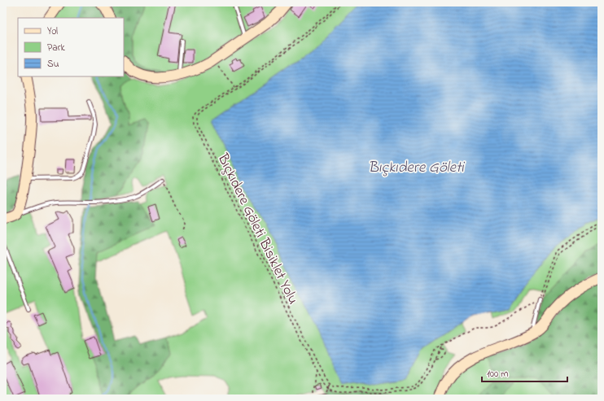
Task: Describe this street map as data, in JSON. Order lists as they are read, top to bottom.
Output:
{
  "streets": {
    "path": ["Bıçkıdere Göleti Bisiklet Yolu"]
  },
  "water": ["Bıçkıdere Göleti"],
  "legend": ["Yol", "Park", "Su"],
  "scale_bar": "100 m"
}
